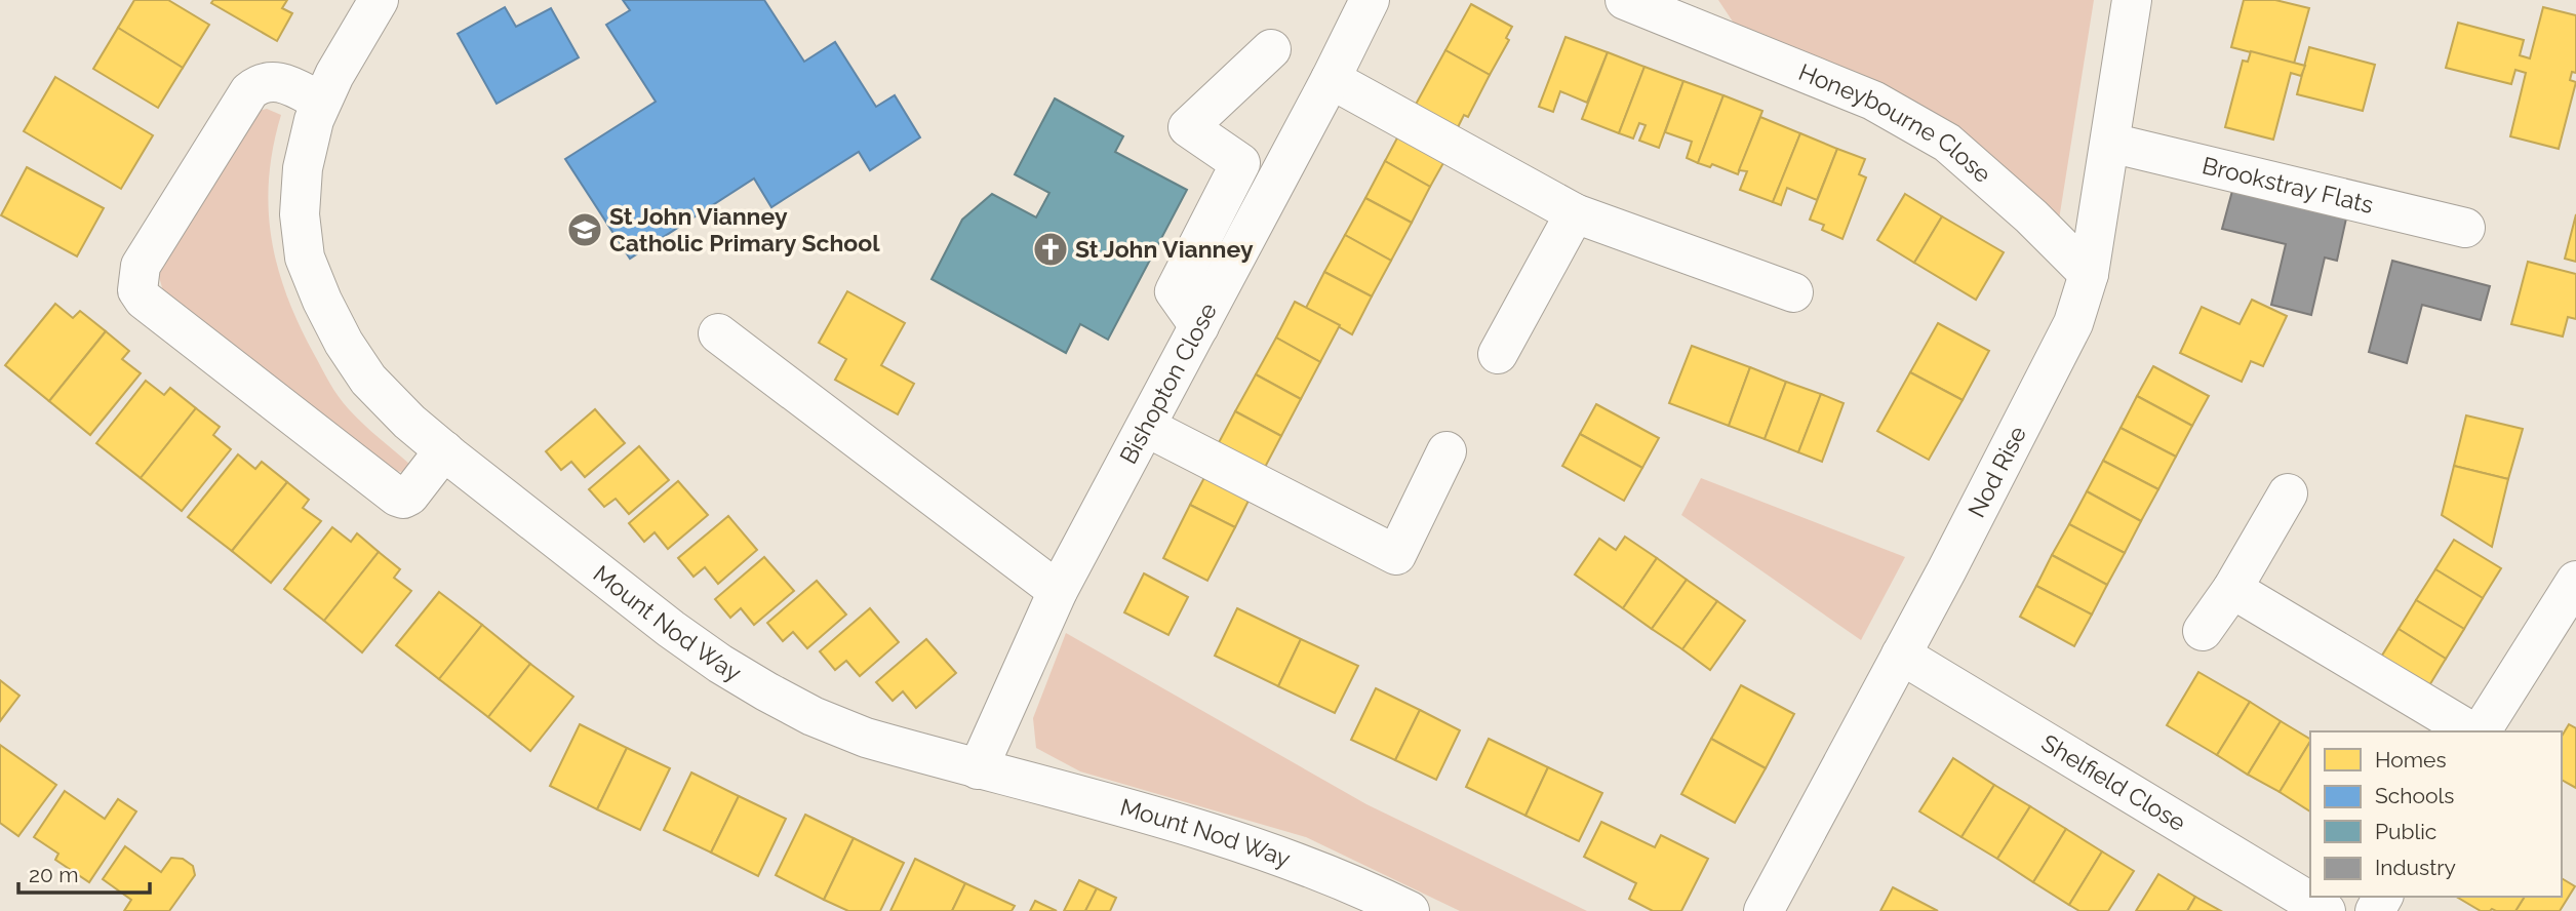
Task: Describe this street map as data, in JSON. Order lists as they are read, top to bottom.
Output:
{
  "streets": {
    "street": [
      "Honeybourne Close",
      "Brookstray Flats",
      "Bishopton Close",
      "Nod Rise",
      "Mount Nod Way",
      "Shelfield Close"
    ]
  },
  "crossings": [
    ["Honeybourne Close", "Nod Rise"],
    ["Brookstray Flats", "Nod Rise"],
    ["Bishopton Close", "Mount Nod Way"],
    ["Nod Rise", "Shelfield Close"]
  ],
  "places": {
    "school or university": ["St John Vianney Catholic Primary School"],
    "church": ["St John Vianney"]
  },
  "legend": [
    "Homes",
    "Schools",
    "Public",
    "Industry"
  ],
  "scale_bar": "20 m"
}
